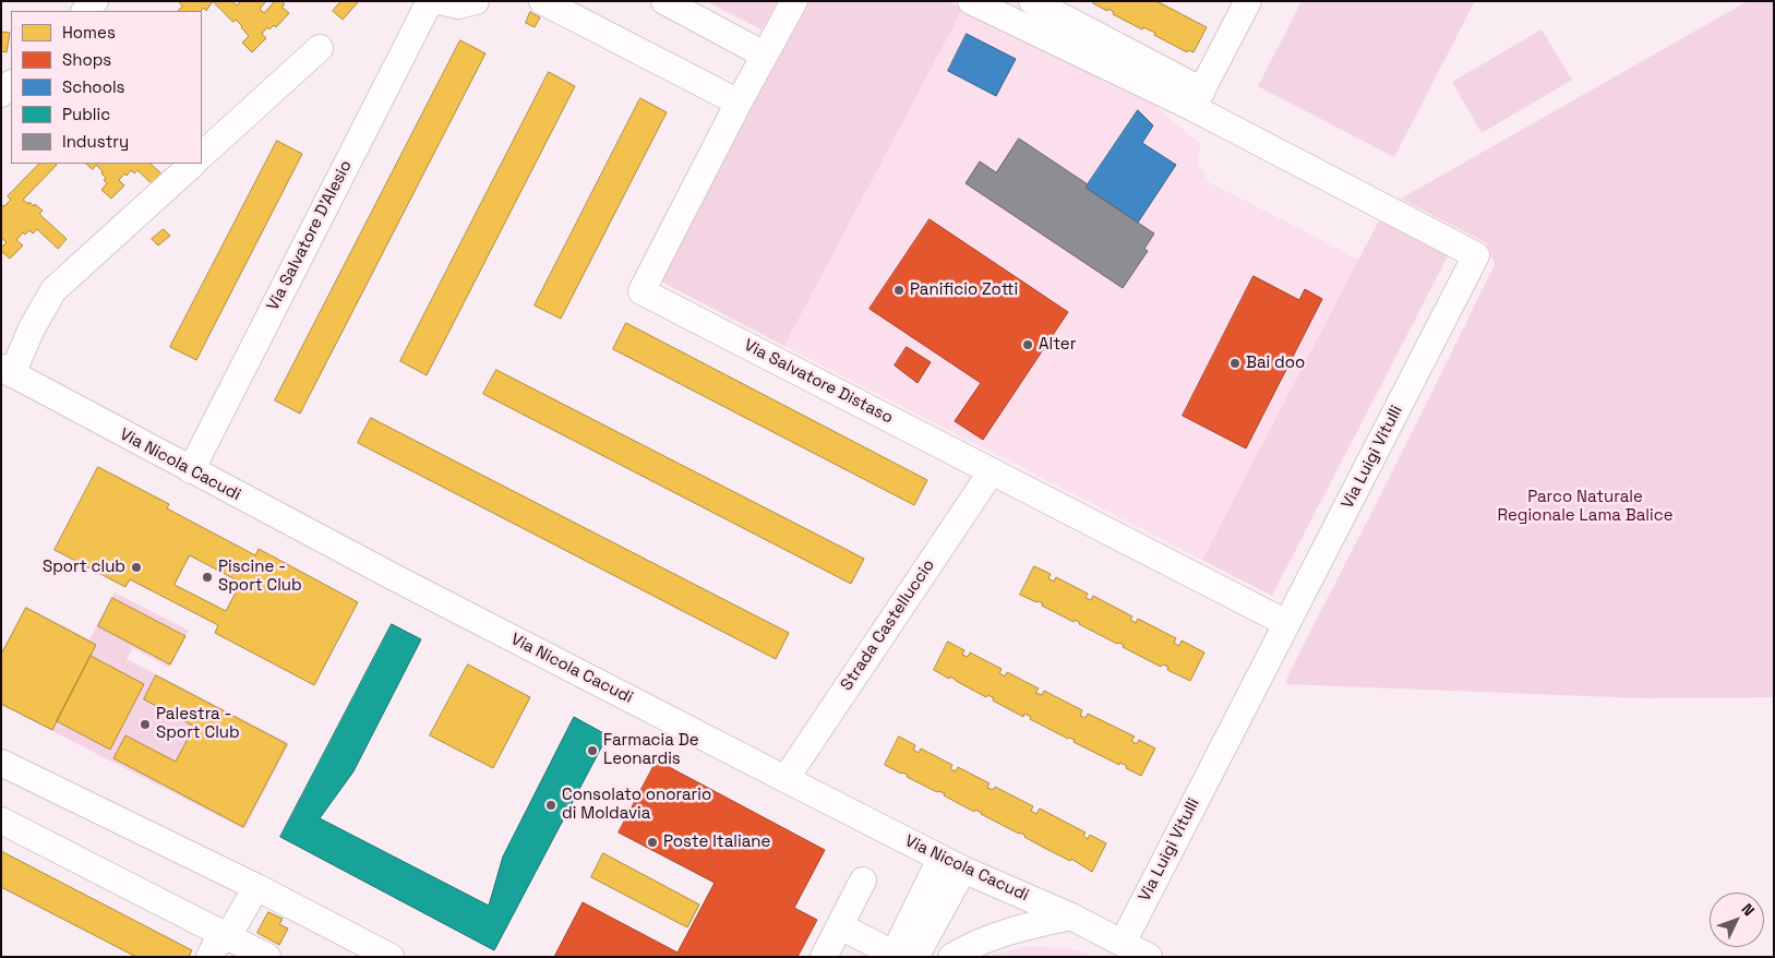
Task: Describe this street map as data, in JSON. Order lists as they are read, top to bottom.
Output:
{
  "streets": {
    "street": [
      "Via Salvatore D'Alesio",
      "Via Salvatore Distaso",
      "Via Luigi Vitulli",
      "Via Nicola Cacudi",
      "Strada Castelluccio"
    ]
  },
  "crossings": [
    ["Via Salvatore D'Alesio", "Via Nicola Cacudi"],
    ["Via Salvatore Distaso", "Via Luigi Vitulli"],
    ["Via Salvatore Distaso", "Strada Castelluccio"],
    ["Via Luigi Vitulli", "Via Nicola Cacudi"],
    ["Via Nicola Cacudi", "Strada Castelluccio"]
  ],
  "parks": ["Parco Naturale Regionale Lama Balice"],
  "places": [
    "Panificio Zotti",
    "Alter",
    "Bai doo",
    "Sport club",
    "Piscine - Sport Club",
    "Palestra - Sport Club",
    "Farmacia De Leonardis",
    "Consolato onorario di Moldavia",
    "Poste Italiane"
  ],
  "legend": [
    "Homes",
    "Shops",
    "Schools",
    "Public",
    "Industry"
  ],
  "north": "top right"
}
